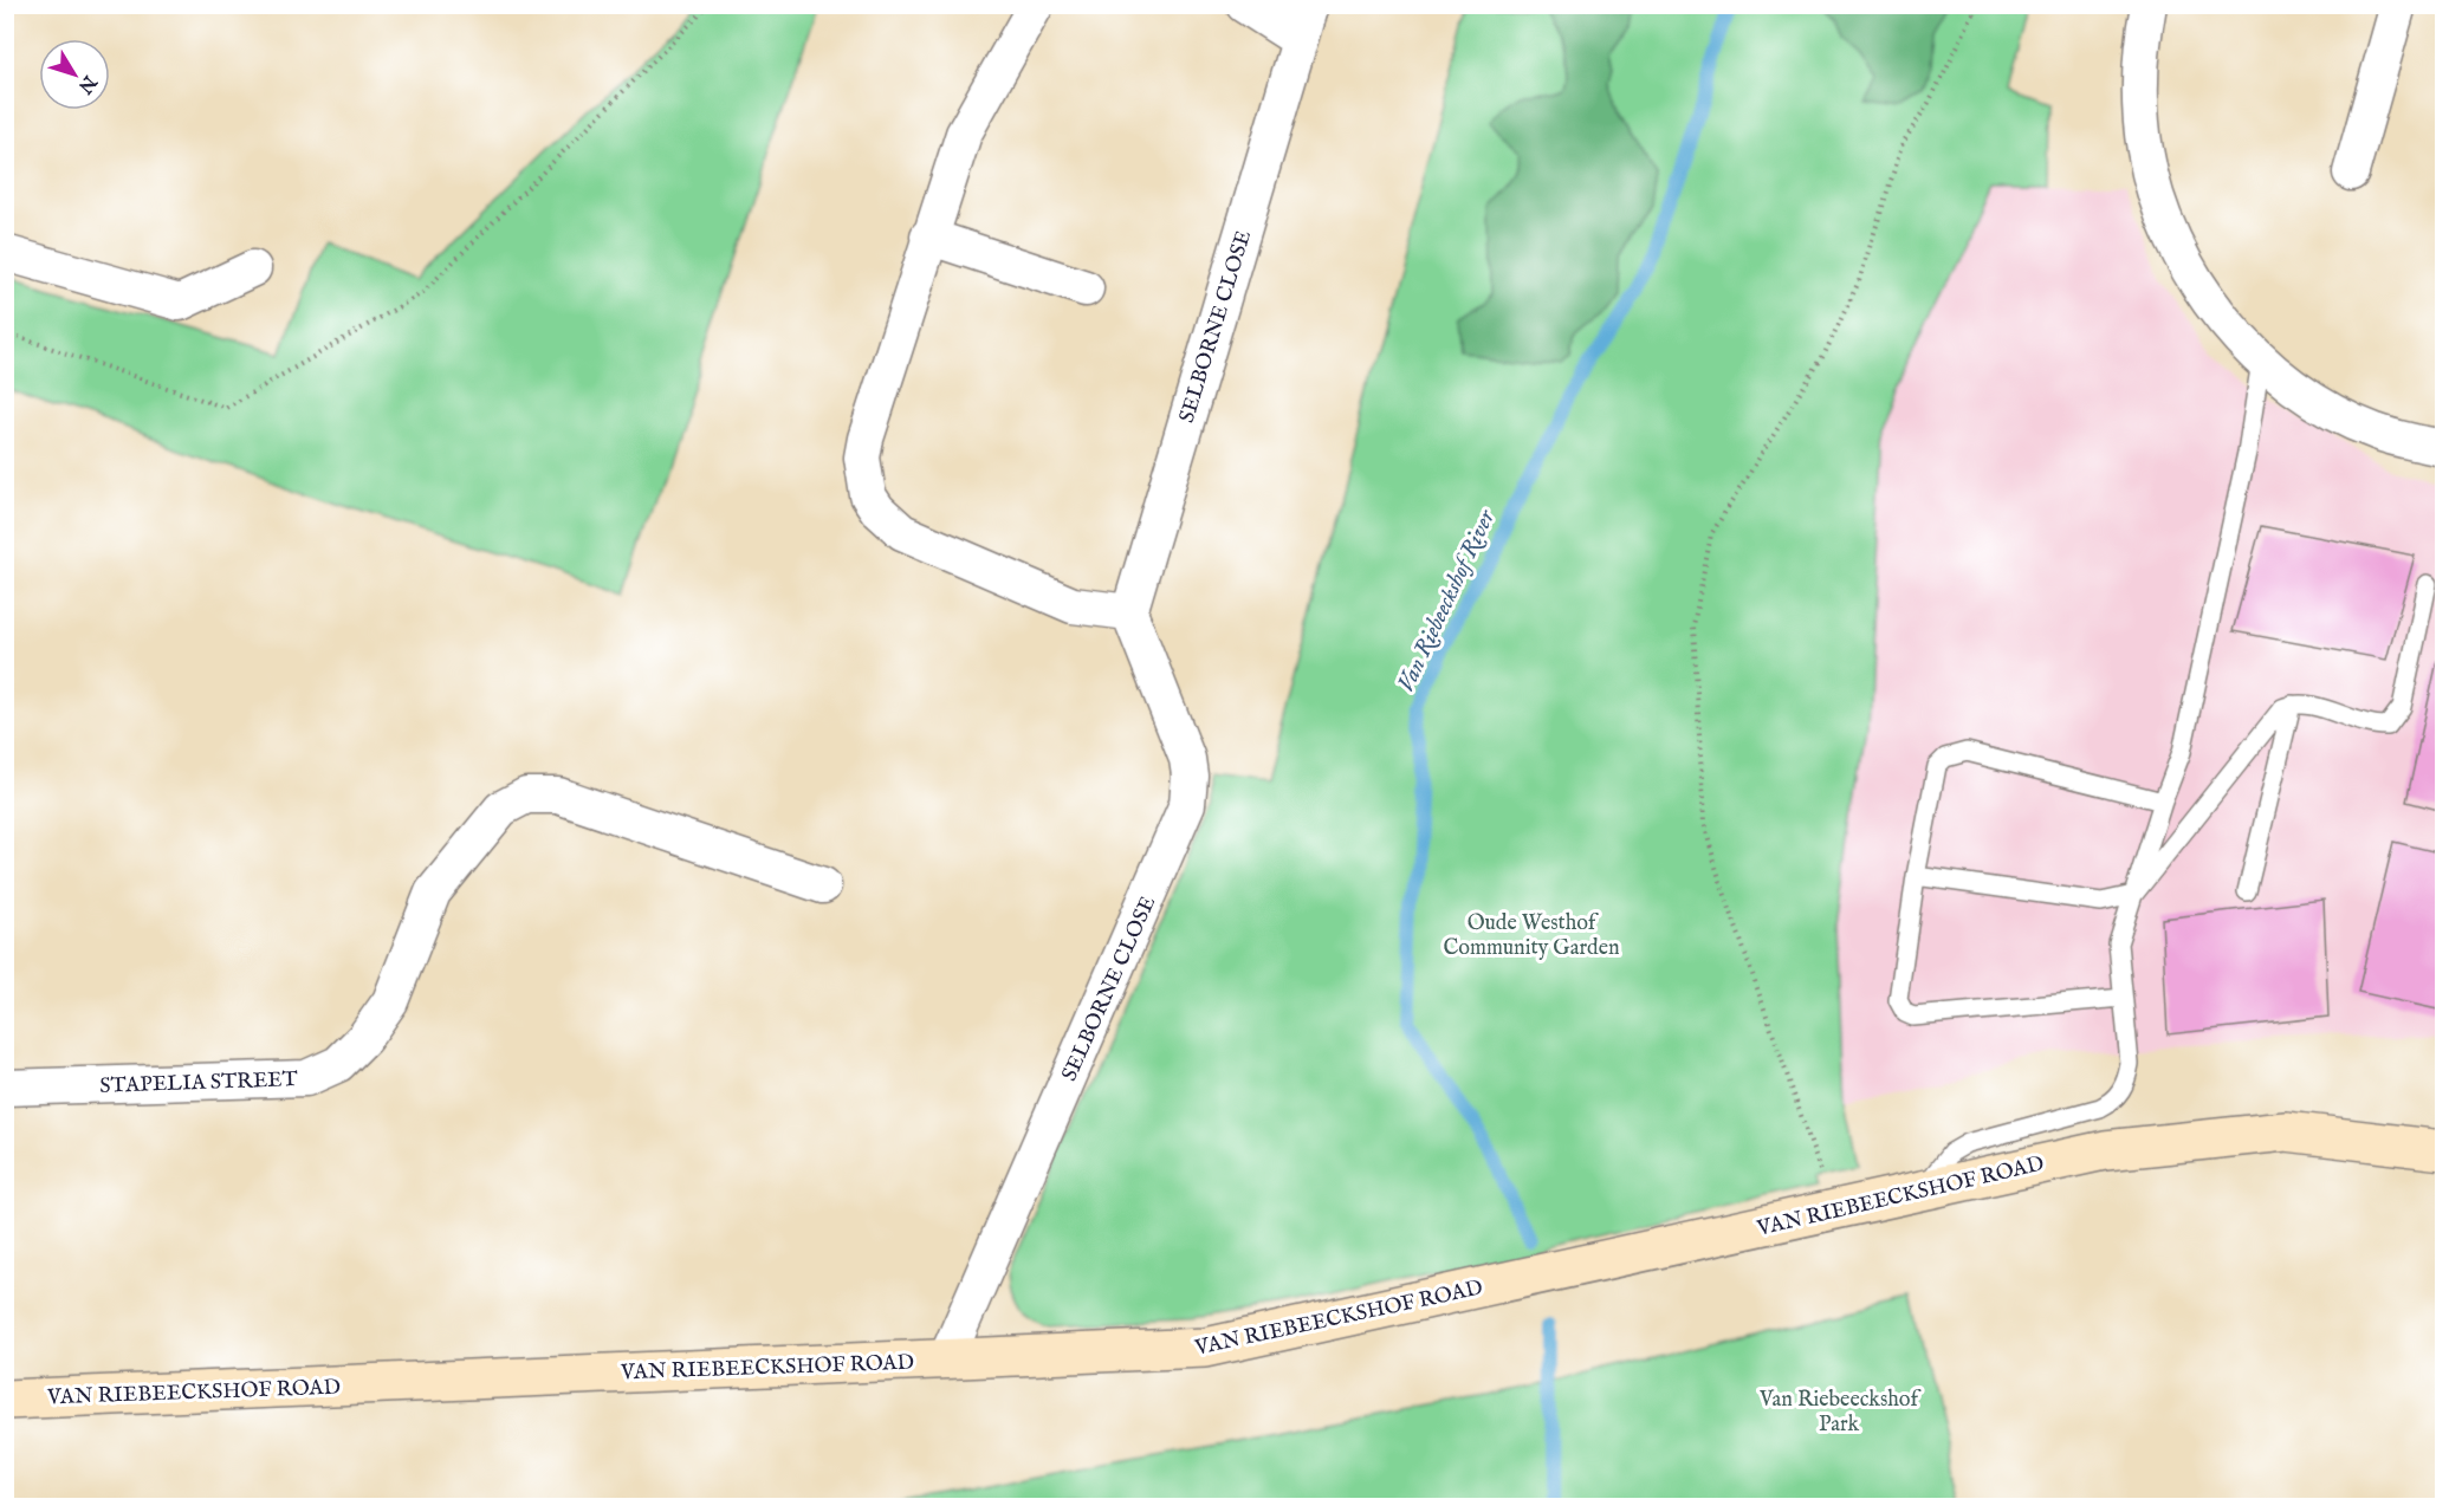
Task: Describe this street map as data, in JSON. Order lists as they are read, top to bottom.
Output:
{
  "streets": {
    "street": ["SELBORNE CLOSE", "STAPELIA STREET", "VAN RIEBEECKSHOF ROAD"]
  },
  "crossings": [
    ["SELBORNE CLOSE", "VAN RIEBEECKSHOF ROAD"]
  ],
  "water": ["Van Riebeeckshof River"],
  "parks": ["Oude Westhof Community Garden", "Van Riebeeckshof Park"],
  "north": "bottom right"
}
